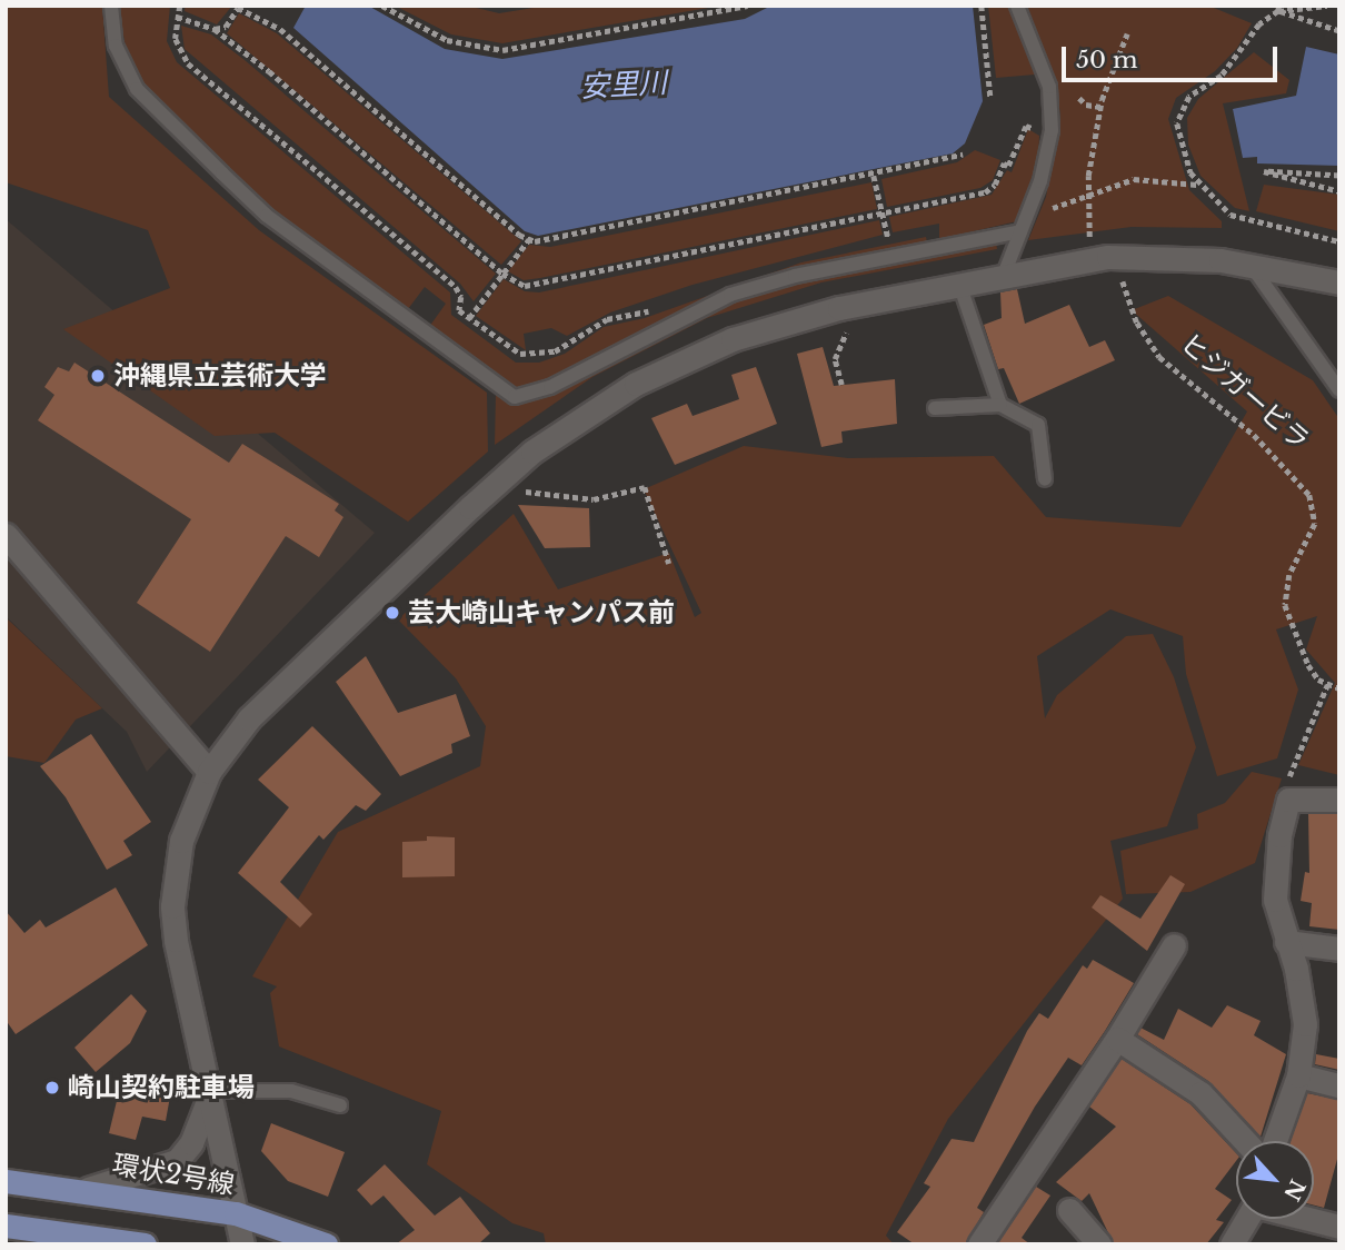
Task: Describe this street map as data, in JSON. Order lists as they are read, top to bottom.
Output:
{
  "streets": {
    "main road": ["環状2号線"],
    "path": ["ヒジガービラ"]
  },
  "water": ["安里川"],
  "places": ["沖縄県立芸術大学", "芸大崎山キャンパス前", "崎山契約駐車場"],
  "scale_bar": "50 m",
  "north": "bottom right"
}
